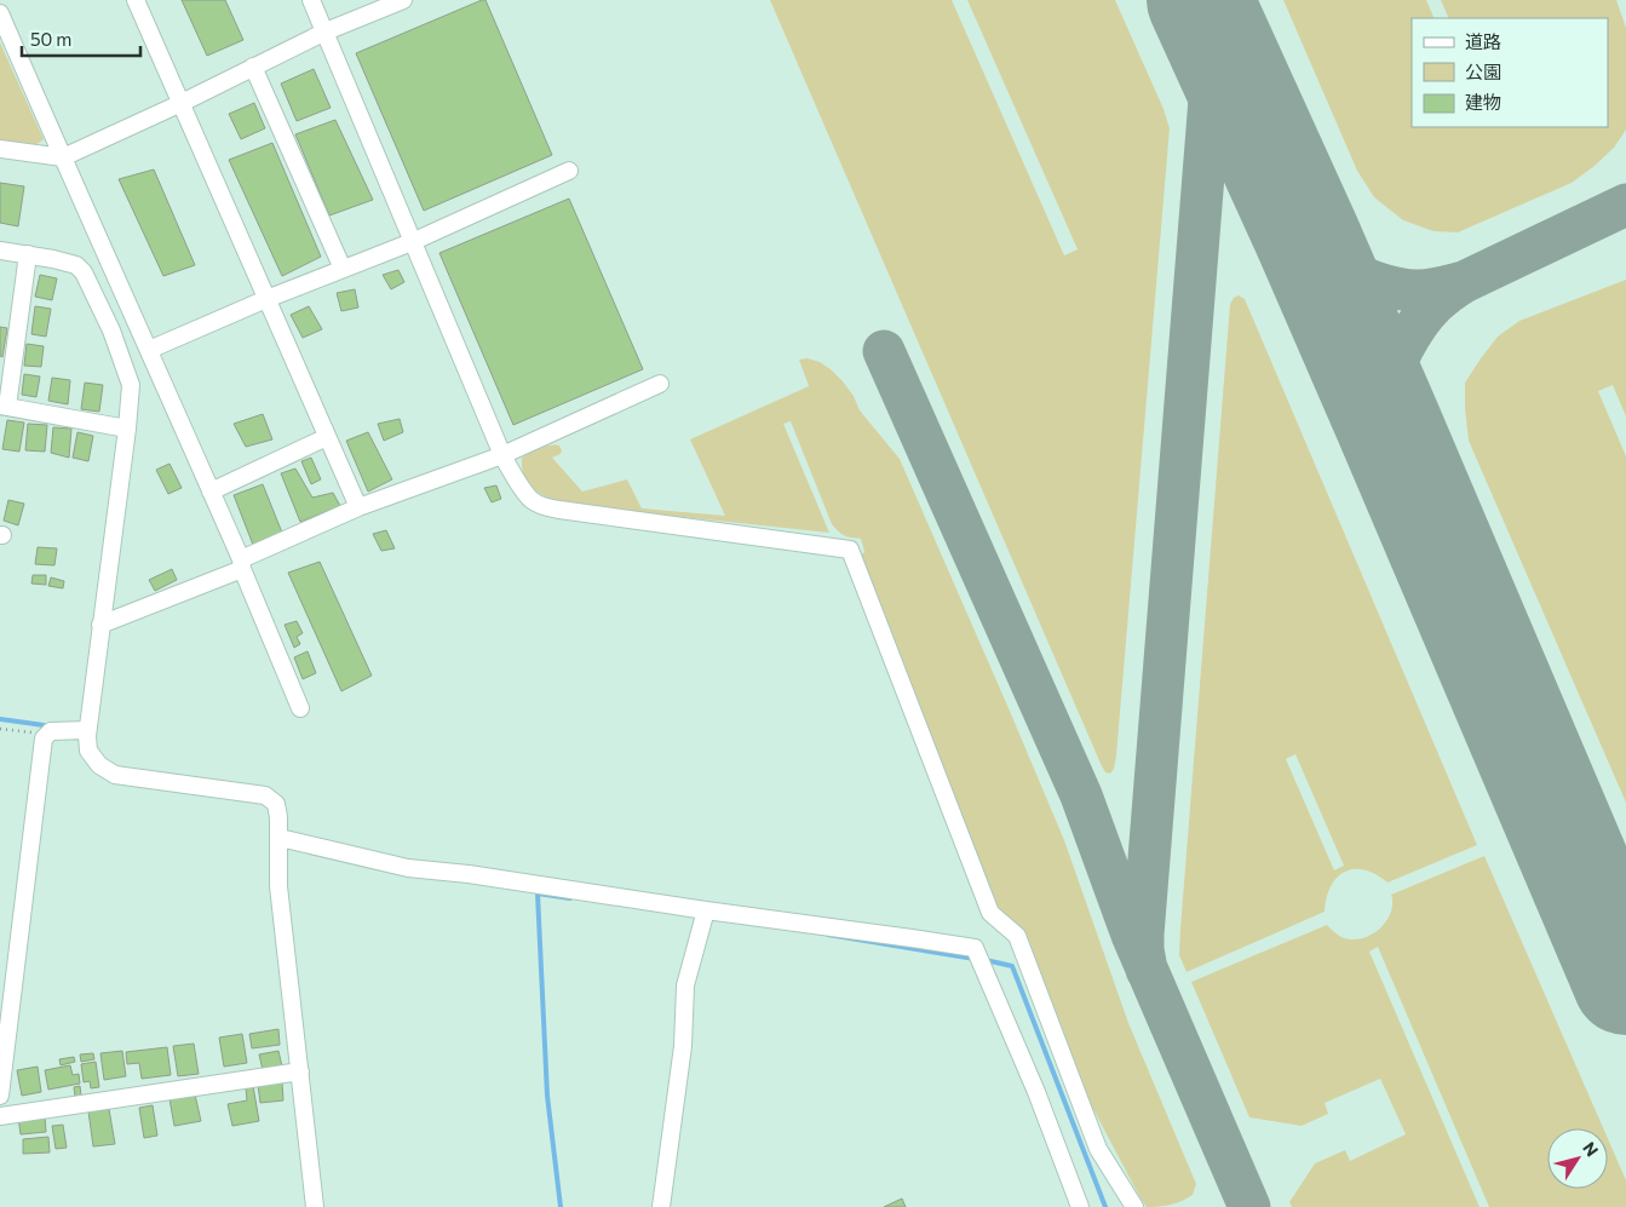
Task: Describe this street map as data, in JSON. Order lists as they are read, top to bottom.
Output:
{
  "legend": ["道路", "公園", "建物"],
  "scale_bar": "50 m",
  "north": "top right"
}
